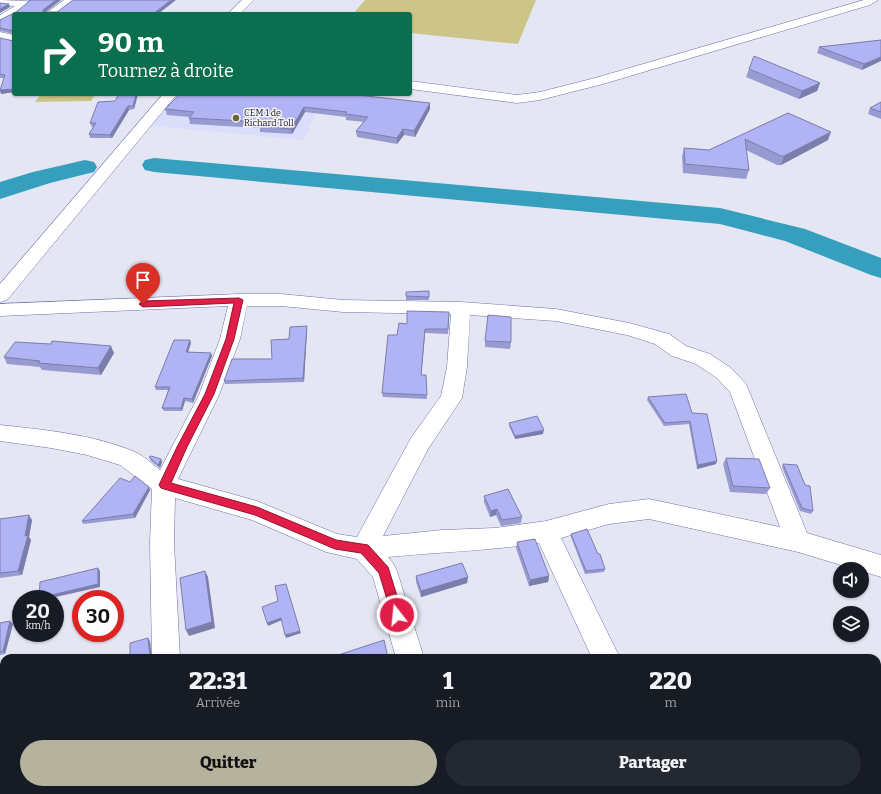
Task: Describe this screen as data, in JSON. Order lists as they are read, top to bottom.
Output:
{
  "places": ["CEM 1 de Richard Toll"],
  "page": {
    "turn": ["90 m", "Tournez à droite"],
    "speed": "20 km/h",
    "limit": "30",
    "eta": [
      "22:31",
      "Arrivée",
      "1",
      "min",
      "220",
      "m"
    ],
    "buttons": ["Quitter", "Partager"]
  }
}
